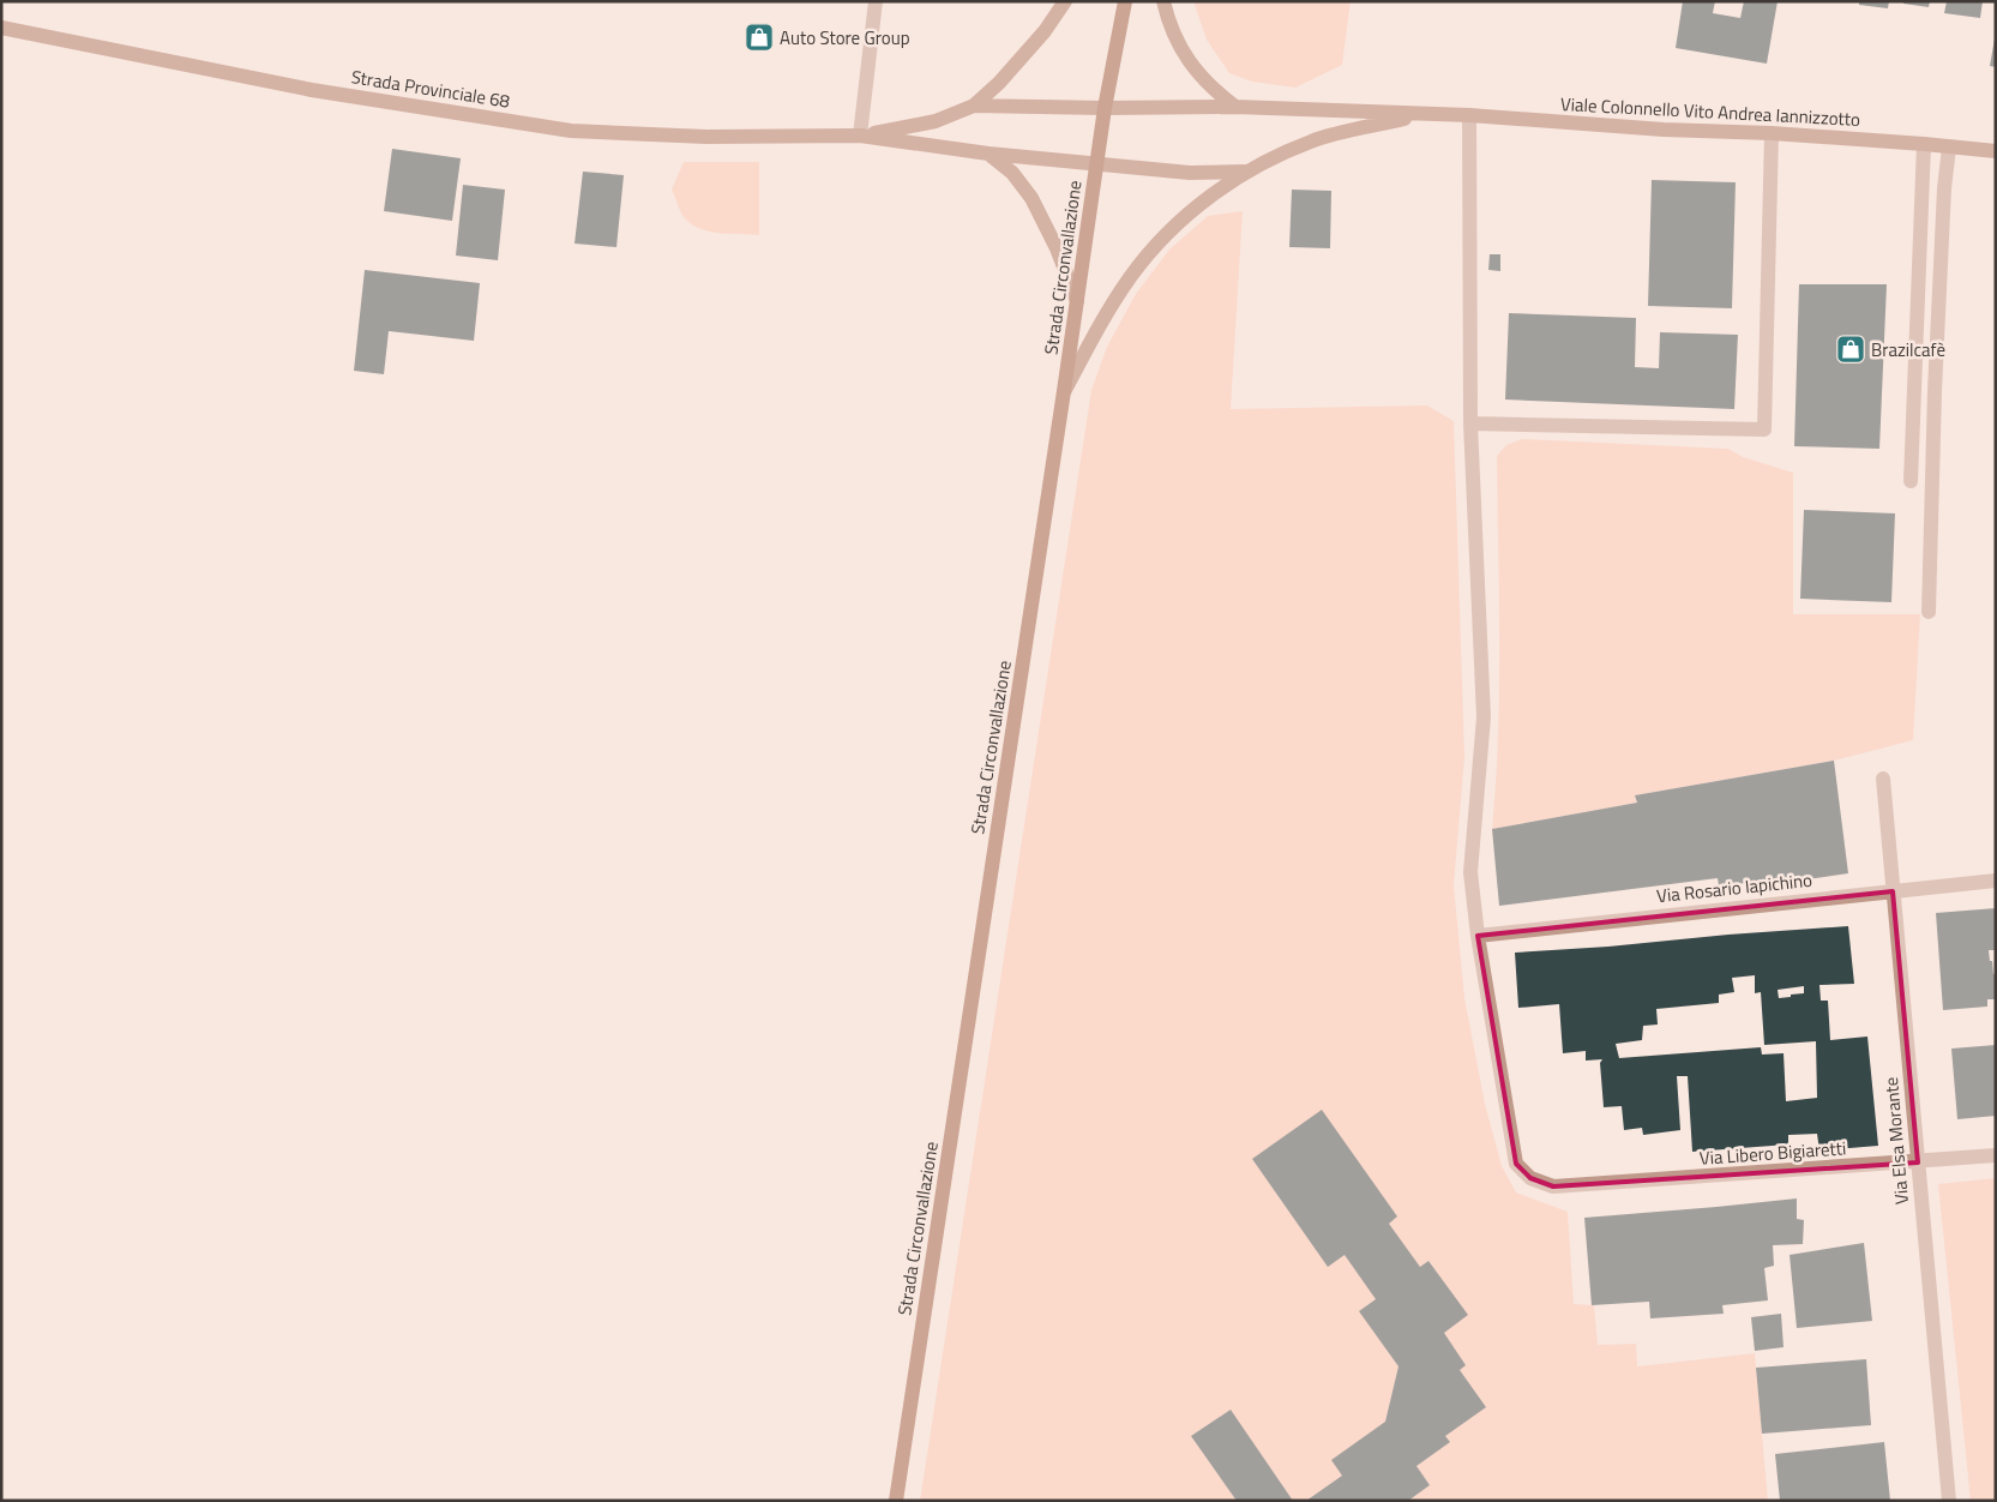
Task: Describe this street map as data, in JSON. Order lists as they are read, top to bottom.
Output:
{
  "streets": {
    "main road": ["Strada Circonvallazione"],
    "street": [
      "Strada Provinciale 68",
      "Viale Colonnello Vito Andrea Iannizzotto",
      "Via Rosario Iapichino",
      "Via Elsa Morante",
      "Via Libero Bigiaretti"
    ]
  },
  "crossings": [
    ["Via Rosario Iapichino", "Via Elsa Morante"],
    ["Via Rosario Iapichino", "Via Libero Bigiaretti"],
    ["Via Elsa Morante", "Via Libero Bigiaretti"]
  ],
  "places": {
    "shop": ["Auto Store Group", "Brazilcafè"]
  }
}
